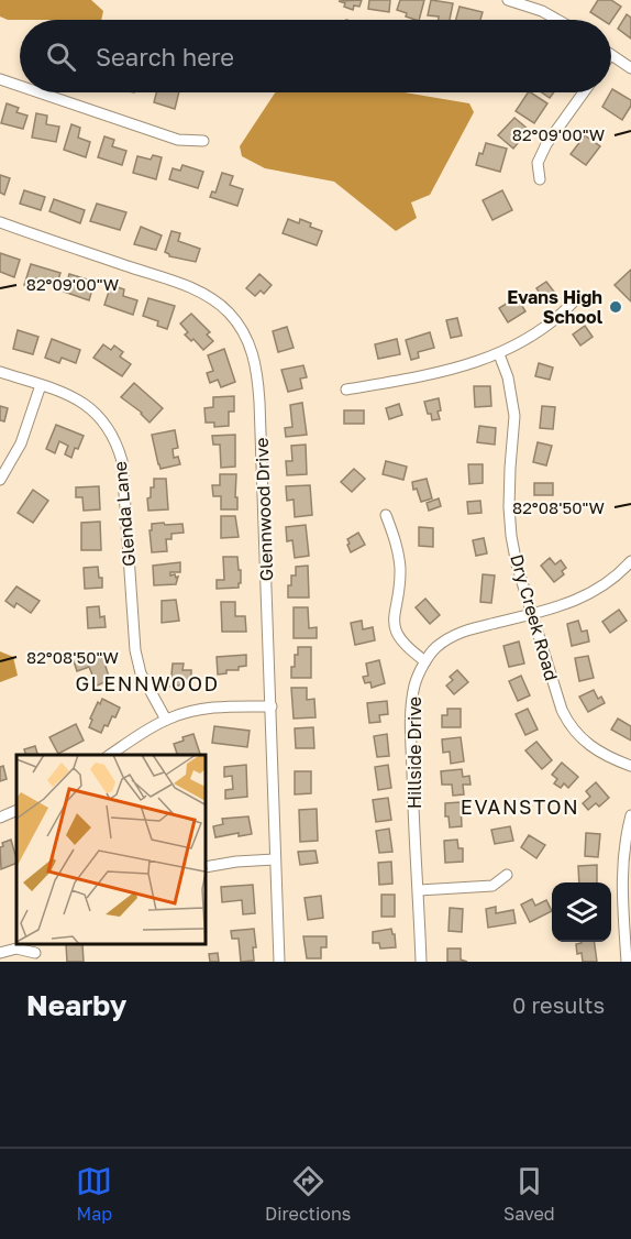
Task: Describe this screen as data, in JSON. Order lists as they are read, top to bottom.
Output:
{
  "streets": {
    "street": [
      "Glennwood Drive",
      "Glenda Lane",
      "Dry Creek Road",
      "Hillside Drive"
    ]
  },
  "crossings": [
    ["Dry Creek Road", "Hillside Drive"]
  ],
  "districts": ["GLENNWOOD", "EVANSTON"],
  "places": ["Evans High School"],
  "page": {
    "search": "Search here",
    "heading": ["Nearby", "0 results"],
    "nav": ["Map", "Directions", "Saved"]
  },
  "coordinates": ["82°09'00\"W", "82°08'50\"W"]
}
